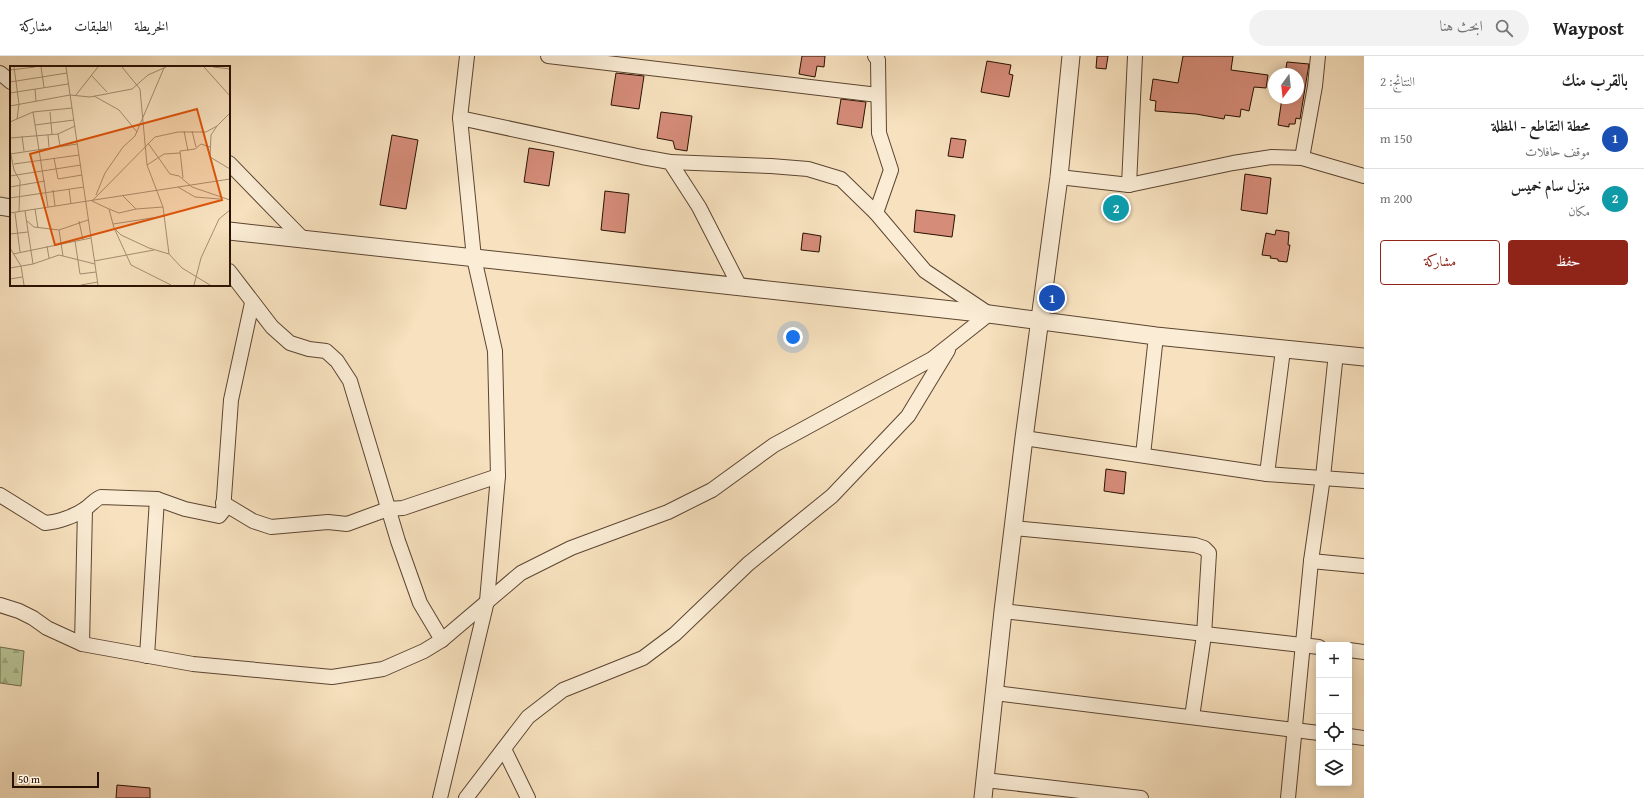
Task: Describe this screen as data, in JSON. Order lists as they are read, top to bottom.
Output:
{
  "scale_bar": "50 m",
  "north": "bottom",
  "page": {
    "header": "Waypost",
    "search": "ابحث هنا",
    "nav": ["الخريطة", "الطبقات", "مشاركة"],
    "heading": ["بالقرب منك", "النتائج: 2"],
    "list": [
      {
        "mark": "1",
        "name": "محطة التقاطع - المظلة",
        "note": "موقف حافلات",
        "value": "150 m"
      },
      {
        "mark": "2",
        "name": "منزل سام خميس",
        "note": "مكان",
        "value": "200 m"
      }
    ],
    "pins": ["2", "1"],
    "buttons": ["حفظ", "مشاركة"],
    "map_buttons": ["+", "−"],
    "scale": "50 m"
  }
}
